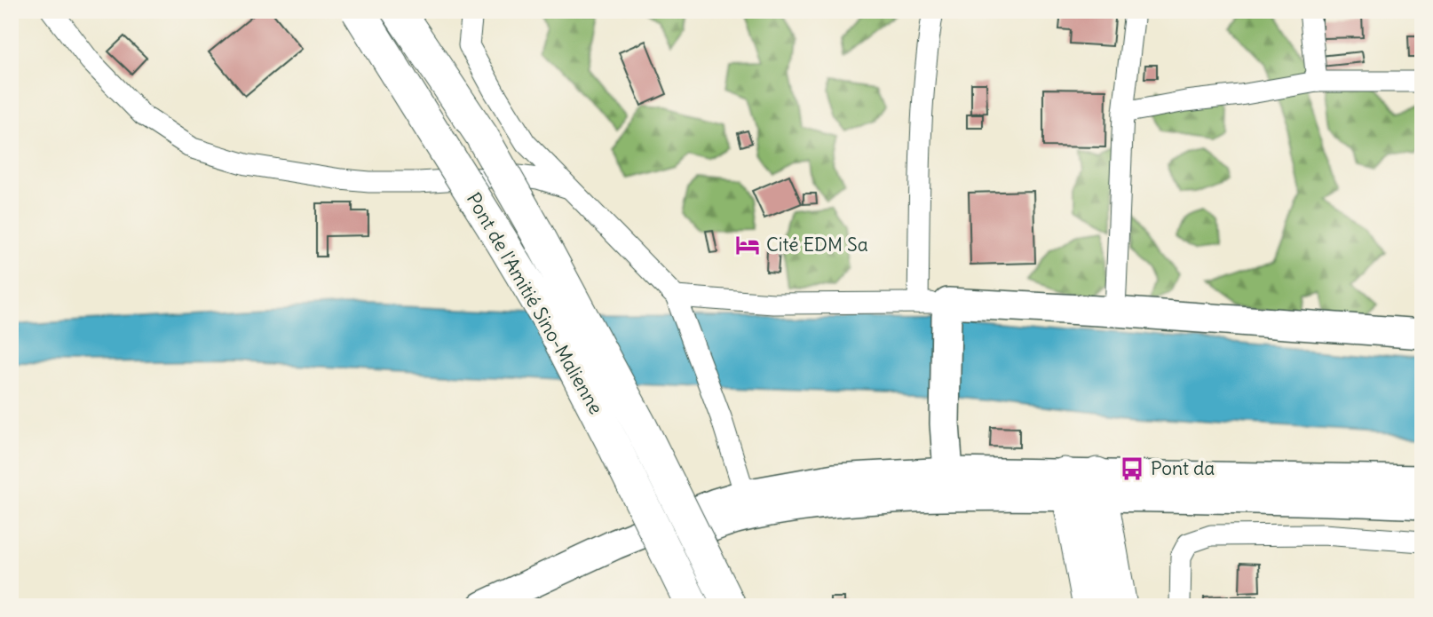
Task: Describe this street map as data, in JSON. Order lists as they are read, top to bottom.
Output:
{
  "streets": {
    "main road": ["Pont de l'Amitié Sino-Malienne"]
  },
  "places": {
    "hotel": ["Cité EDM Sa"],
    "bus stop": ["Pont da"]
  }
}
